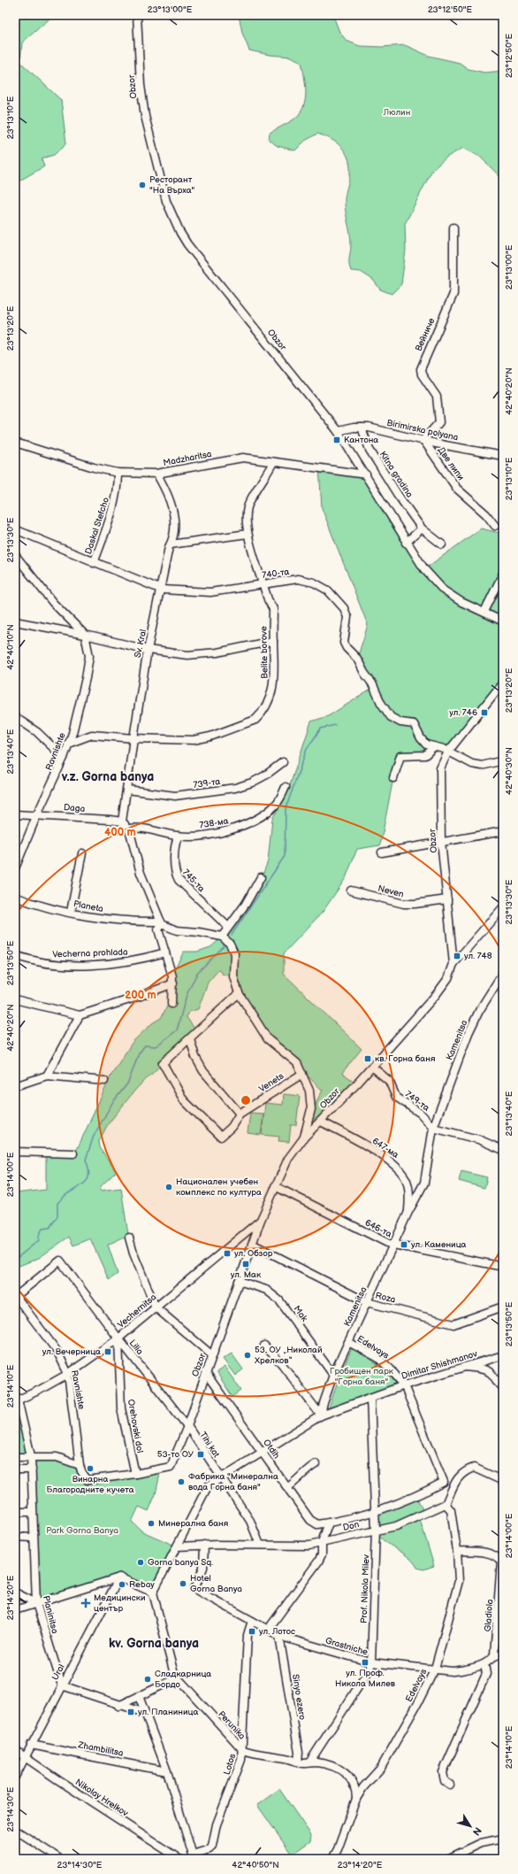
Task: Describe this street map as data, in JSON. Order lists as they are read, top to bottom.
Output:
{
  "streets": {
    "street": [
      "Obzor",
      "Вейниче",
      "Birimirska polyana",
      "Madzharitsa",
      "Две липи",
      "Kitna gradina",
      "Daskal Stefcho",
      "740-та",
      "Sv. Kral",
      "Belite borove",
      "Ravnishte",
      "739-та",
      "Daga",
      "738-ма",
      "745-та",
      "Neven",
      "Planeta",
      "Vecherna prohlada",
      "Kamenitsa",
      "Venets",
      "749-та",
      "647-ма",
      "646-та",
      "Roza",
      "Vechernitsa",
      "Mak",
      "Lilia",
      "Edelvays",
      "Dimitar Shishmanov",
      "Orehovski dol",
      "Tihi kat",
      "Otdih",
      "Don",
      "Prof. Nikola Milev",
      "Planinitsa",
      "Gladiola",
      "Grastniche",
      "Ural",
      "Sinyo ezero",
      "Perunika",
      "Zhambilitsa",
      "Lotos",
      "Nikolay Hrelkov"
    ]
  },
  "crossings": [
    ["Obzor", "Birimirska polyana"],
    ["Obzor", "Madzharitsa"],
    ["Obzor", "740-та"],
    ["Obzor", "Ravnishte"],
    ["Obzor", "Neven"],
    ["Obzor", "749-та"],
    ["Obzor", "647-ма"],
    ["Obzor", "646-та"],
    ["Obzor", "Roza"],
    ["Obzor", "Vechernitsa"],
    ["Obzor", "Mak"],
    ["Obzor", "Lilia"],
    ["Obzor", "Orehovski dol"],
    ["Obzor", "Tihi kat"],
    ["Obzor", "Otdih"],
    ["Вейниче", "Birimirska polyana"],
    ["Вейниче", "Две липи"],
    ["Birimirska polyana", "Две липи"],
    ["Birimirska polyana", "Kitna gradina"],
    ["Madzharitsa", "Daskal Stefcho"],
    ["Madzharitsa", "Sv. Kral"],
    ["Madzharitsa", "Belite borove"],
    ["Daskal Stefcho", "740-та"],
    ["740-та", "Sv. Kral"],
    ["740-та", "Belite borove"],
    ["Sv. Kral", "Belite borove"],
    ["Sv. Kral", "739-та"],
    ["Sv. Kral", "Daga"],
    ["Belite borove", "Ravnishte"],
    ["Ravnishte", "Daga"],
    ["Ravnishte", "Vechernitsa"],
    ["Ravnishte", "Lilia"],
    ["738-ма", "745-та"],
    ["Kamenitsa", "749-та"],
    ["Kamenitsa", "647-ма"],
    ["Kamenitsa", "646-та"],
    ["Kamenitsa", "Roza"],
    ["Kamenitsa", "Mak"],
    ["Kamenitsa", "Edelvays"],
    ["Kamenitsa", "Dimitar Shishmanov"],
    ["Vechernitsa", "Lilia"],
    ["Vechernitsa", "Orehovski dol"],
    ["Vechernitsa", "Planinitsa"],
    ["Lilia", "Orehovski dol"],
    ["Lilia", "Tihi kat"],
    ["Edelvays", "Dimitar Shishmanov"],
    ["Edelvays", "Don"],
    ["Edelvays", "Gladiola"],
    ["Edelvays", "Grastniche"],
    ["Edelvays", "Perunika"],
    ["Dimitar Shishmanov", "Prof. Nikola Milev"],
    ["Tihi kat", "Don"],
    ["Otdih", "Don"],
    ["Don", "Prof. Nikola Milev"],
    ["Don", "Grastniche"],
    ["Prof. Nikola Milev", "Grastniche"],
    ["Prof. Nikola Milev", "Perunika"],
    ["Planinitsa", "Ural"],
    ["Gladiola", "Grastniche"],
    ["Grastniche", "Sinyo ezero"],
    ["Grastniche", "Lotos"],
    ["Ural", "Zhambilitsa"],
    ["Ural", "Nikolay Hrelkov"],
    ["Sinyo ezero", "Perunika"],
    ["Perunika", "Lotos"]
  ],
  "districts": ["v.z. Gorna banya", "kv. Gorna banya"],
  "parks": ["Люлин", "Гробищен парк \"Горна баня\"", "Park Gorna Banya"],
  "places": {
    "other": [
      "Ресторант \"На Върха\"",
      "Национален учебен комплекс по култура",
      "53. ОУ „Николай Хрелков“",
      "Винарна Благородните кучета",
      "Фабрика \"Минерална вода Горна баня\"",
      "Минерална баня",
      "Gorna banya Sq.",
      "Hotel Gorna Banya",
      "Rebay",
      "Сладкарница Бордо"
    ],
    "transit": [
      "Кантона",
      "ул. 746",
      "ул. 748",
      "кв. Горна баня",
      "ул. Каменица",
      "ул. Обзор",
      "ул. Мак",
      "ул. Вечерница",
      "53-то ОУ",
      "ул. Лотос",
      "ул. Проф. Никола Милев",
      "ул. Планиница"
    ],
    "health": ["Медицински център"]
  },
  "north": "bottom right",
  "coordinates": [
    "23°13'00\"E",
    "23°12'50\"E",
    "23°13'10\"E",
    "23°13'20\"E",
    "42°40'20\"N",
    "23°13'30\"E",
    "42°40'10\"N",
    "23°13'40\"E",
    "42°40'30\"N",
    "23°13'50\"E",
    "23°14'00\"E",
    "23°14'10\"E",
    "23°14'20\"E",
    "23°14'30\"E",
    "42°40'50\"N"
  ],
  "rings": ["400 m", "200 m"]
}
